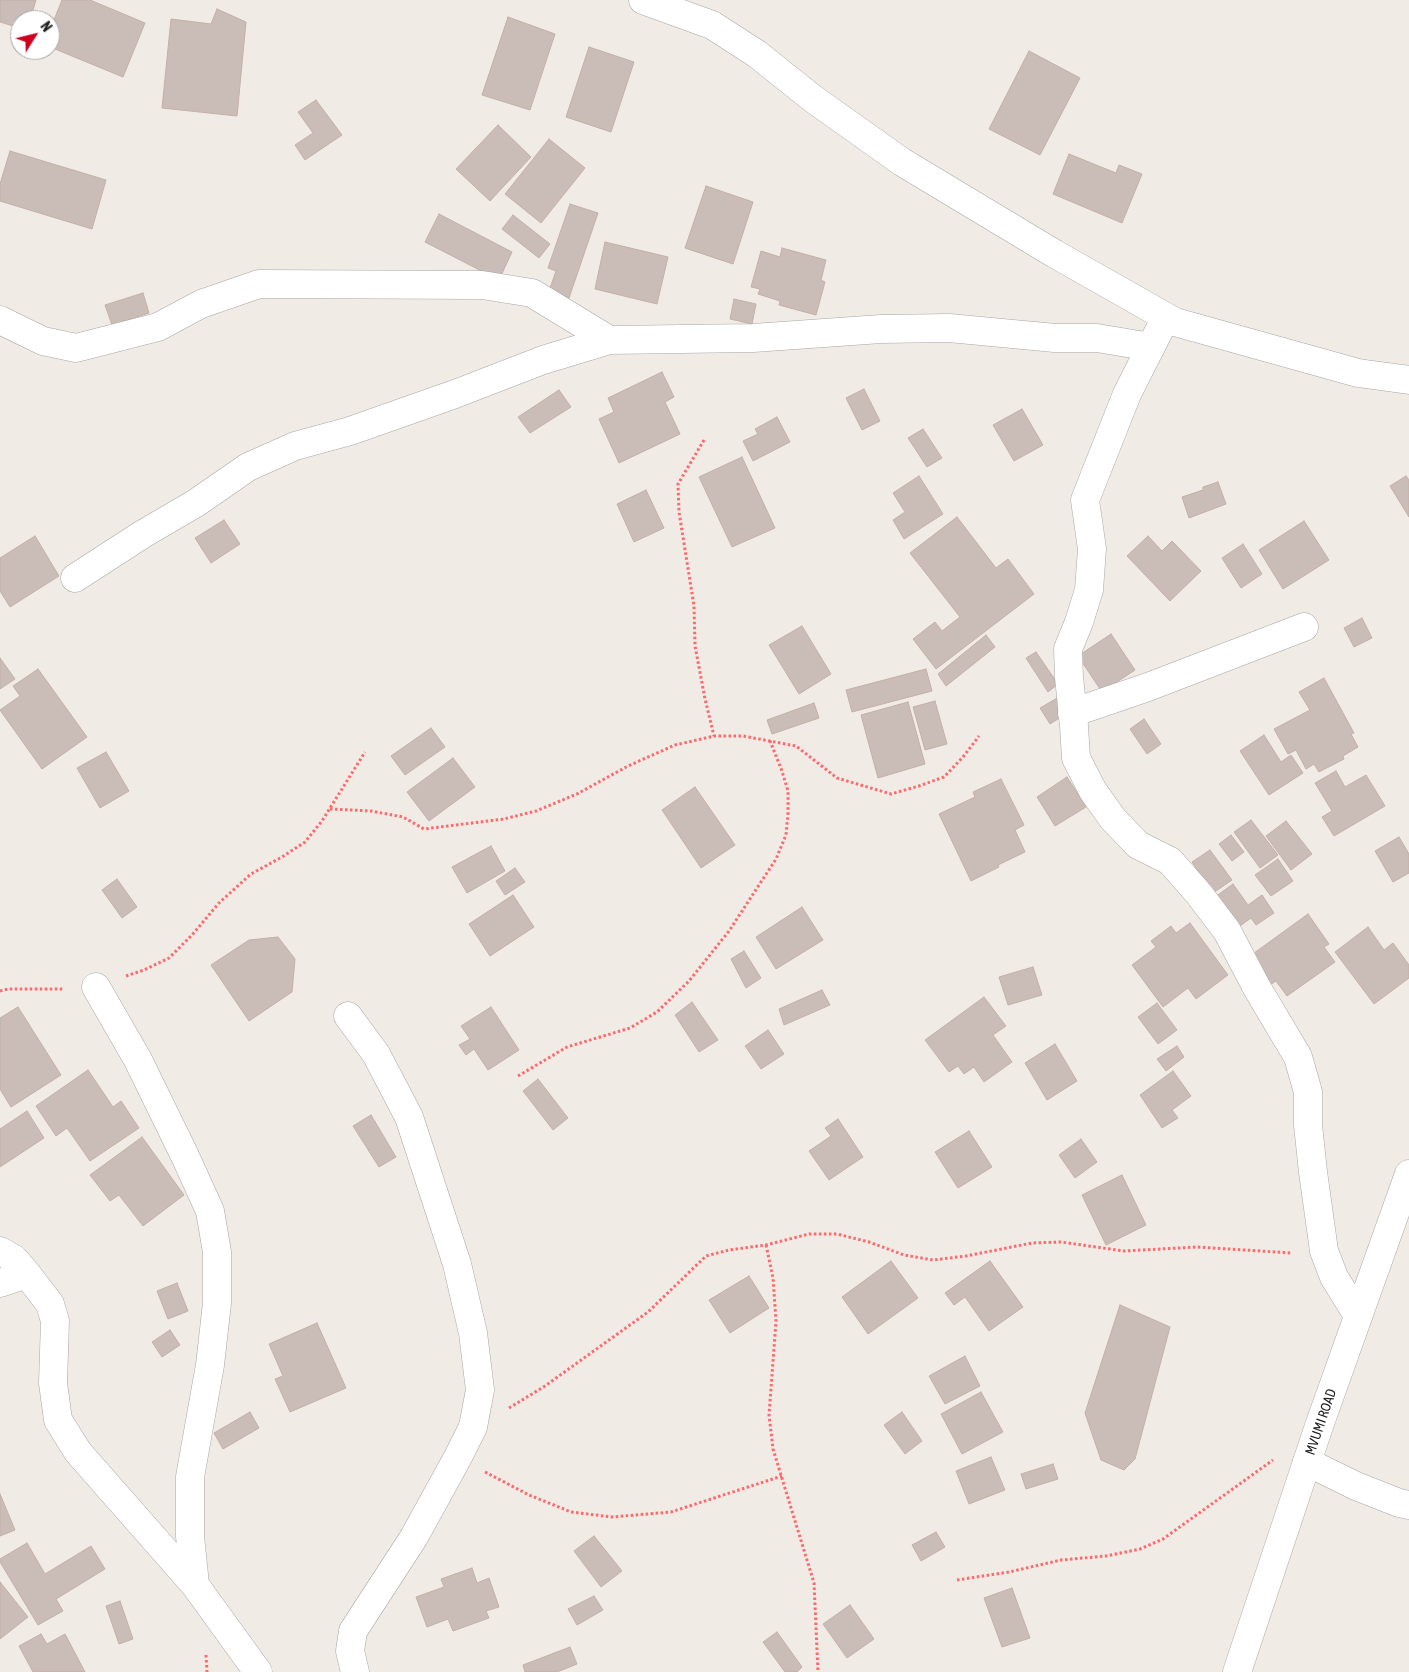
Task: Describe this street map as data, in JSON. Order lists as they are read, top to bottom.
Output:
{
  "streets": {
    "street": ["MVUMI ROAD"]
  },
  "north": "top right"
}
